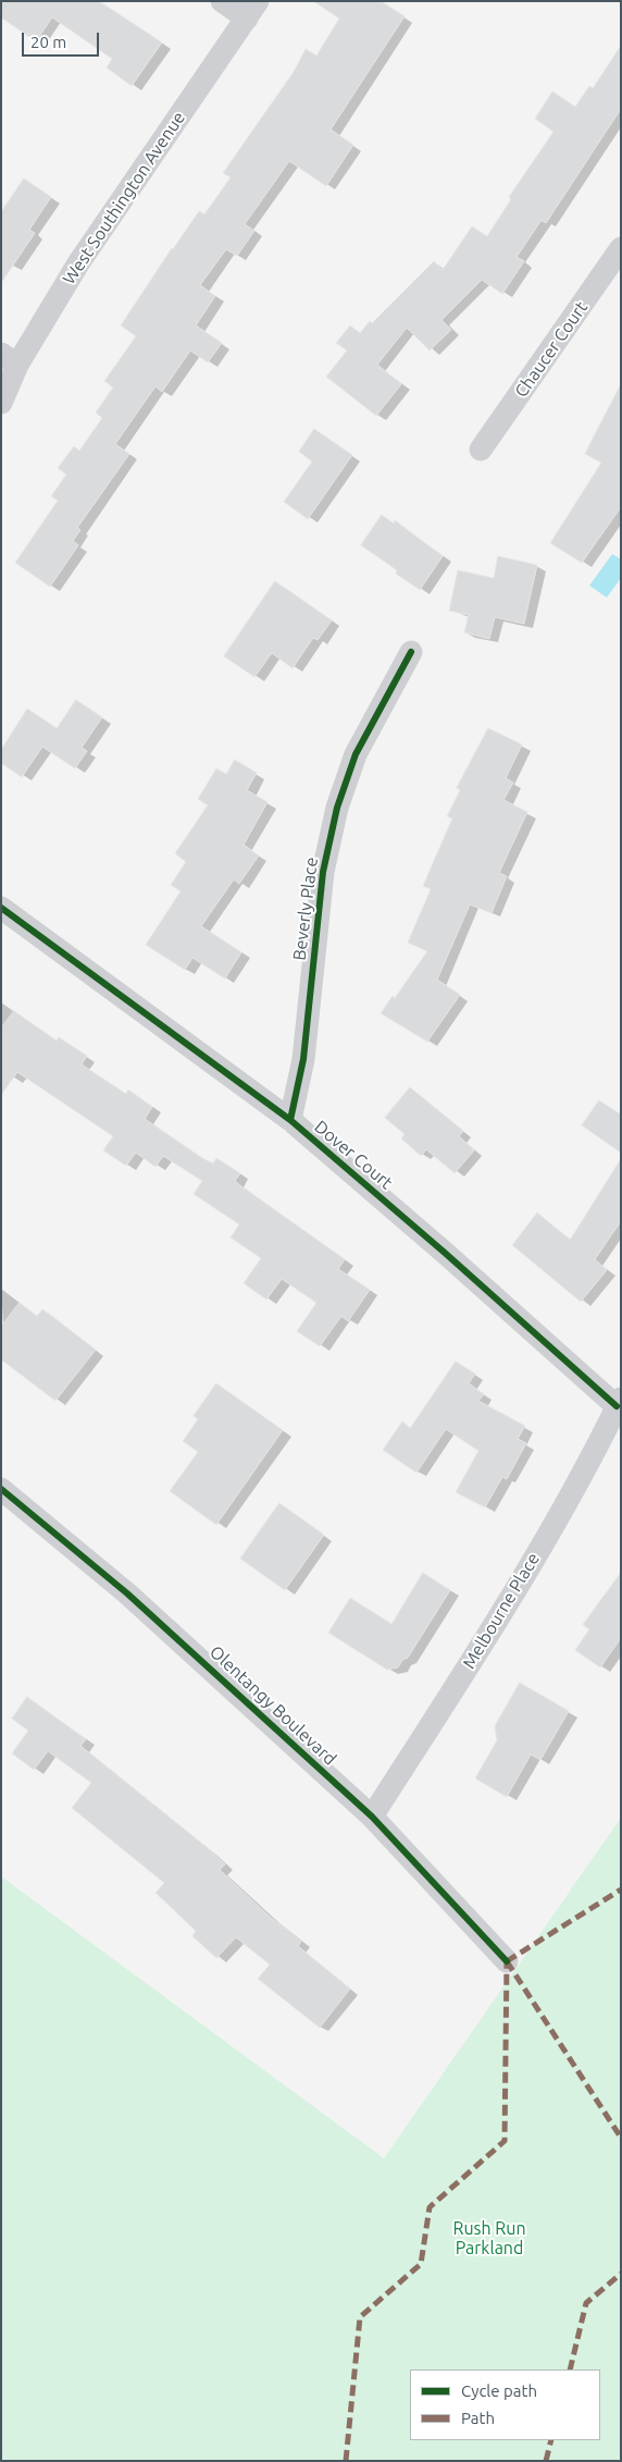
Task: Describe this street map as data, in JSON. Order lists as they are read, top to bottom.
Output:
{
  "streets": {
    "street": [
      "West Southington Avenue",
      "Chaucer Court",
      "Beverly Place",
      "Dover Court",
      "Melbourne Place",
      "Olentangy Boulevard"
    ]
  },
  "crossings": [
    ["Beverly Place", "Dover Court"],
    ["Dover Court", "Melbourne Place"],
    ["Melbourne Place", "Olentangy Boulevard"]
  ],
  "parks": ["Rush Run Parkland"],
  "legend": ["Cycle path", "Path"],
  "scale_bar": "20 m"
}
